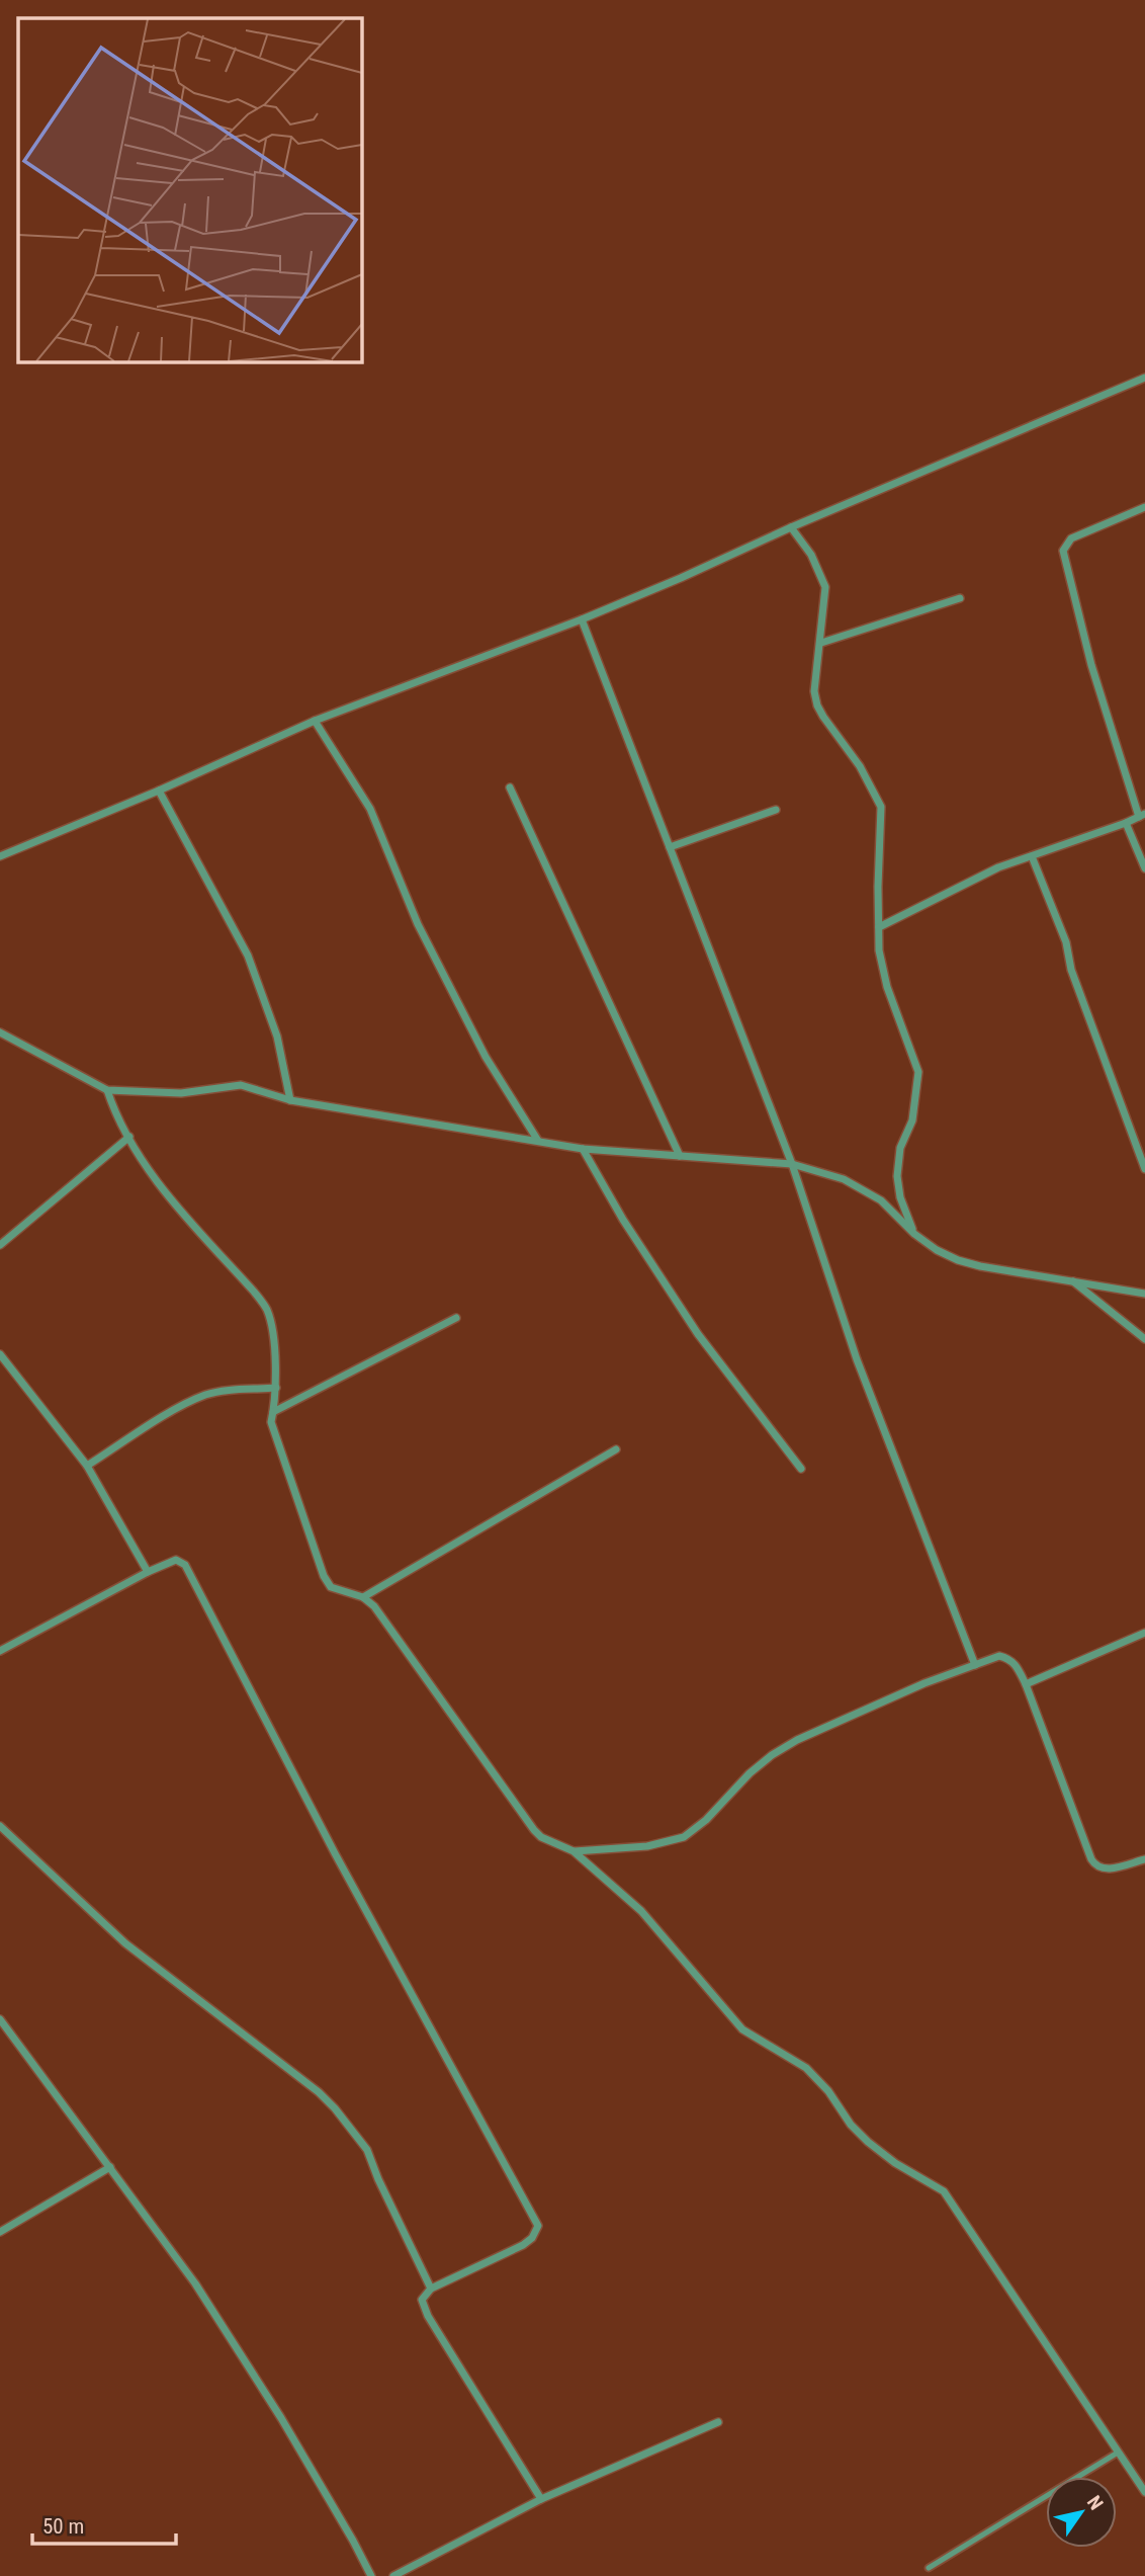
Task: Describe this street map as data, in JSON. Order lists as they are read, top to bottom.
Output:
{
  "scale_bar": "50 m",
  "north": "top right"
}
